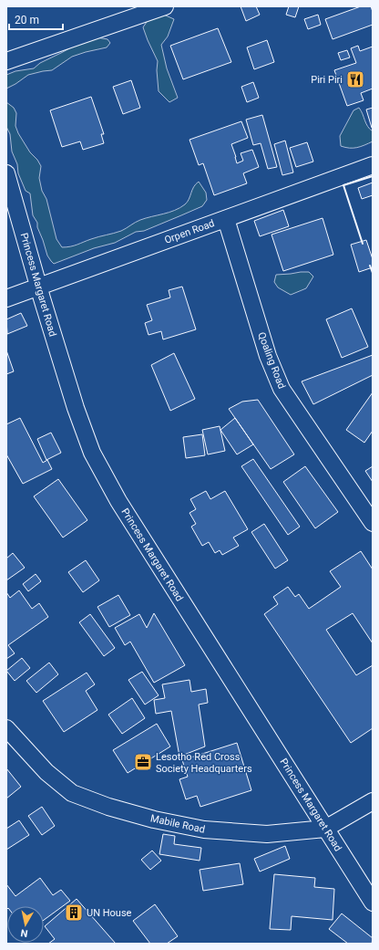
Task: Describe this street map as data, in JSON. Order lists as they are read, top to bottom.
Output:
{
  "streets": {
    "street": [
      "Orpen Road",
      "Princess Margaret Road",
      "Qoaling Road",
      "Mabile Road"
    ]
  },
  "crossings": [
    ["Orpen Road", "Princess Margaret Road"],
    ["Orpen Road", "Qoaling Road"],
    ["Princess Margaret Road", "Mabile Road"]
  ],
  "places": {
    "restaurant": ["Piri Piri"],
    "office": ["Lesotho Red Cross Society Headquarters"],
    "building": ["UN House"]
  },
  "scale_bar": "20 m",
  "north": "bottom"
}
